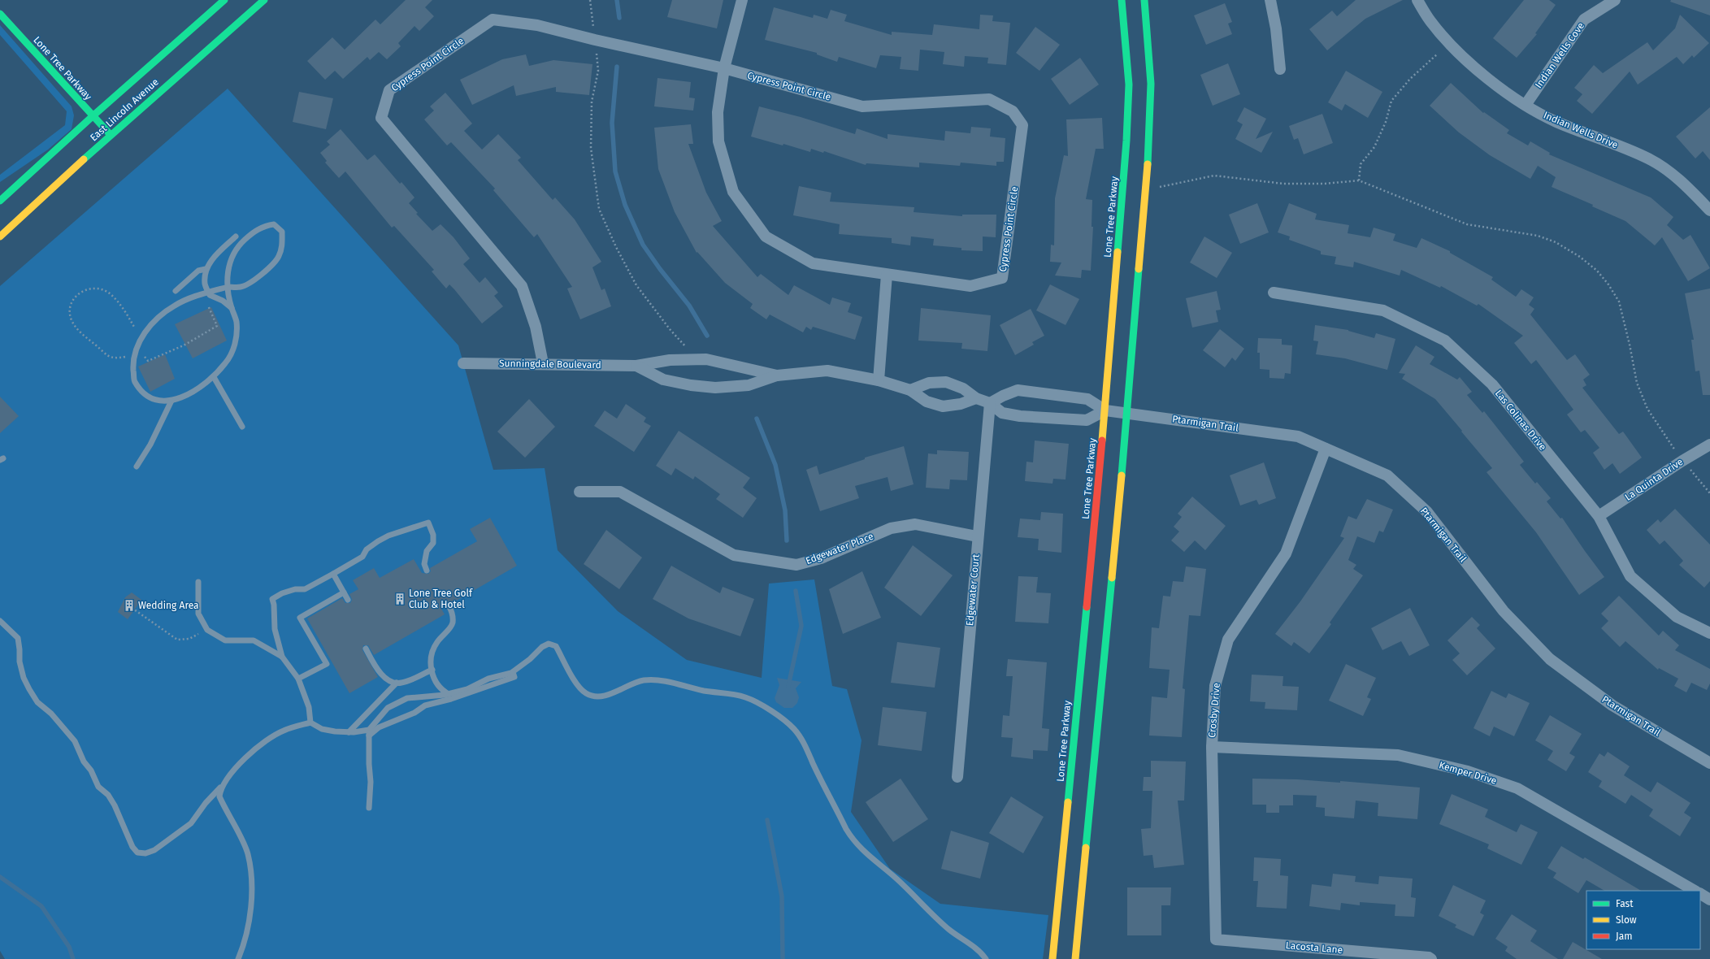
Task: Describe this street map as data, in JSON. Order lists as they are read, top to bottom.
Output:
{
  "streets": {
    "street": [
      "Indian Wells Cove",
      "Cypress Point Circle",
      "Lone Tree Parkway",
      "East Lincoln Avenue",
      "Indian Wells Drive",
      "Sunningdale Boulevard",
      "Las Colinas Drive",
      "Ptarmigan Trail",
      "La Quinta Drive",
      "Edgewater Place",
      "Edgewater Court",
      "Crosby Drive",
      "Kemper Drive",
      "Lacosta Lane"
    ]
  },
  "crossings": [
    ["Indian Wells Cove", "Indian Wells Drive"],
    ["Cypress Point Circle", "Sunningdale Boulevard"],
    ["Lone Tree Parkway", "East Lincoln Avenue"],
    ["Lone Tree Parkway", "Ptarmigan Trail"],
    ["Las Colinas Drive", "La Quinta Drive"],
    ["Ptarmigan Trail", "Crosby Drive"],
    ["Edgewater Place", "Edgewater Court"],
    ["Crosby Drive", "Kemper Drive"],
    ["Crosby Drive", "Lacosta Lane"]
  ],
  "places": {
    "building": ["Lone Tree Golf Club & Hotel", "Wedding Area"]
  },
  "legend": ["Fast", "Slow", "Jam"]
}
